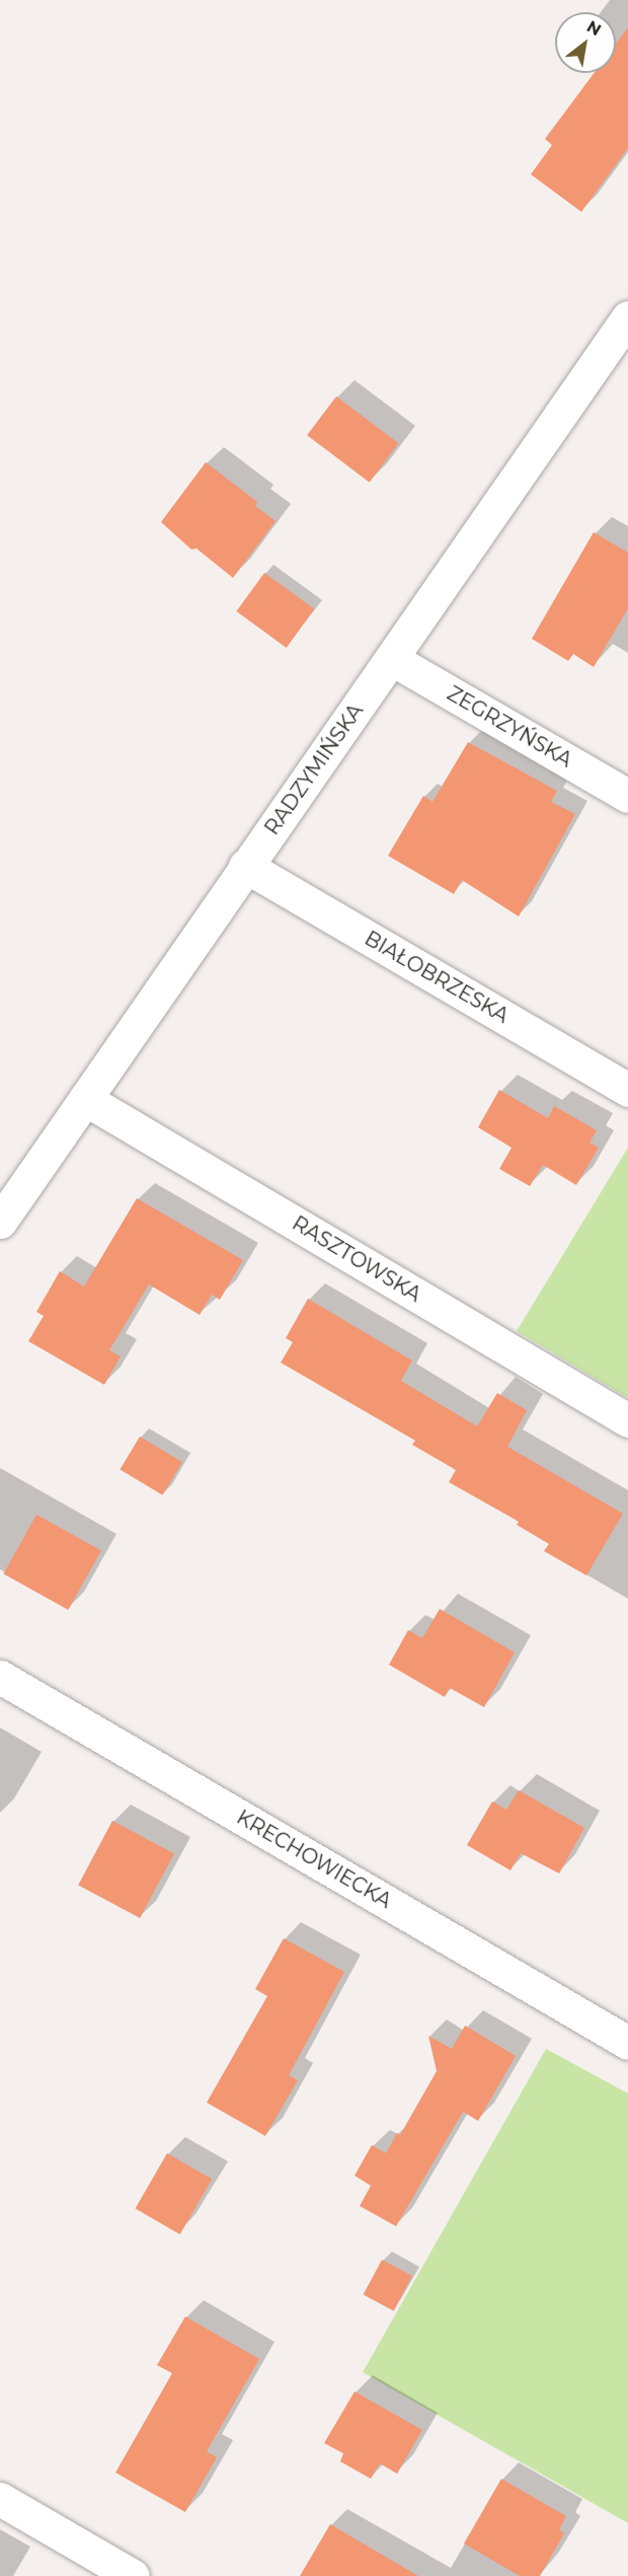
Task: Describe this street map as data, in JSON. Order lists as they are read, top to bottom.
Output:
{
  "streets": {
    "street": [
      "ZEGRZYŃSKA",
      "RADZYMIŃSKA",
      "BIAŁOBRZESKA",
      "RASZTOWSKA",
      "KRECHOWIECKA"
    ]
  },
  "crossings": [
    ["ZEGRZYŃSKA", "RADZYMIŃSKA"],
    ["RADZYMIŃSKA", "BIAŁOBRZESKA"],
    ["RADZYMIŃSKA", "RASZTOWSKA"]
  ],
  "north": "top right"
}
